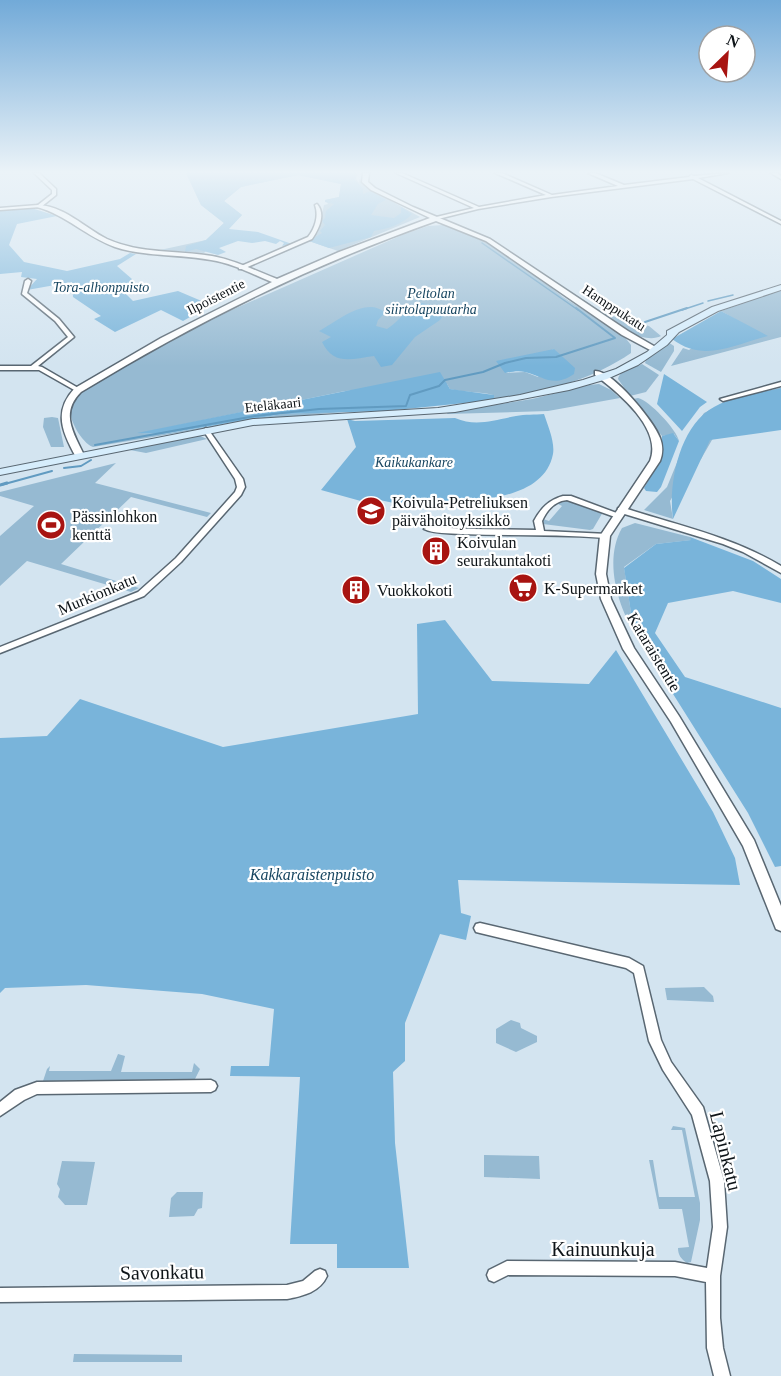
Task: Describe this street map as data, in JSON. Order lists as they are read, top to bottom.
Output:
{
  "streets": {
    "main road": ["Eteläkaari"],
    "street": [
      "Ilpoistentie",
      "Hamppukatu",
      "Murkionkatu",
      "Kataraistentie",
      "Lapinkatu",
      "Kainuunkuja",
      "Savonkatu"
    ]
  },
  "crossings": [
    ["Hamppukatu", "Eteläkaari"],
    ["Eteläkaari", "Murkionkatu"],
    ["Eteläkaari", "Kataraistentie"],
    ["Lapinkatu", "Kainuunkuja"]
  ],
  "parks": [
    "Tora-alhonpuisto",
    "Peltolan siirtolapuutarha",
    "Kaikukankare",
    "Kakkaraistenpuisto"
  ],
  "places": {
    "school or university": ["Koivula-Petreliuksen päivähoitoyksikkö"],
    "sports": ["Pässinlohkon kenttä"],
    "building": ["Koivulan seurakuntakoti", "Vuokkokoti"],
    "supermarket": ["K-Supermarket"]
  },
  "north": "top right"
}
